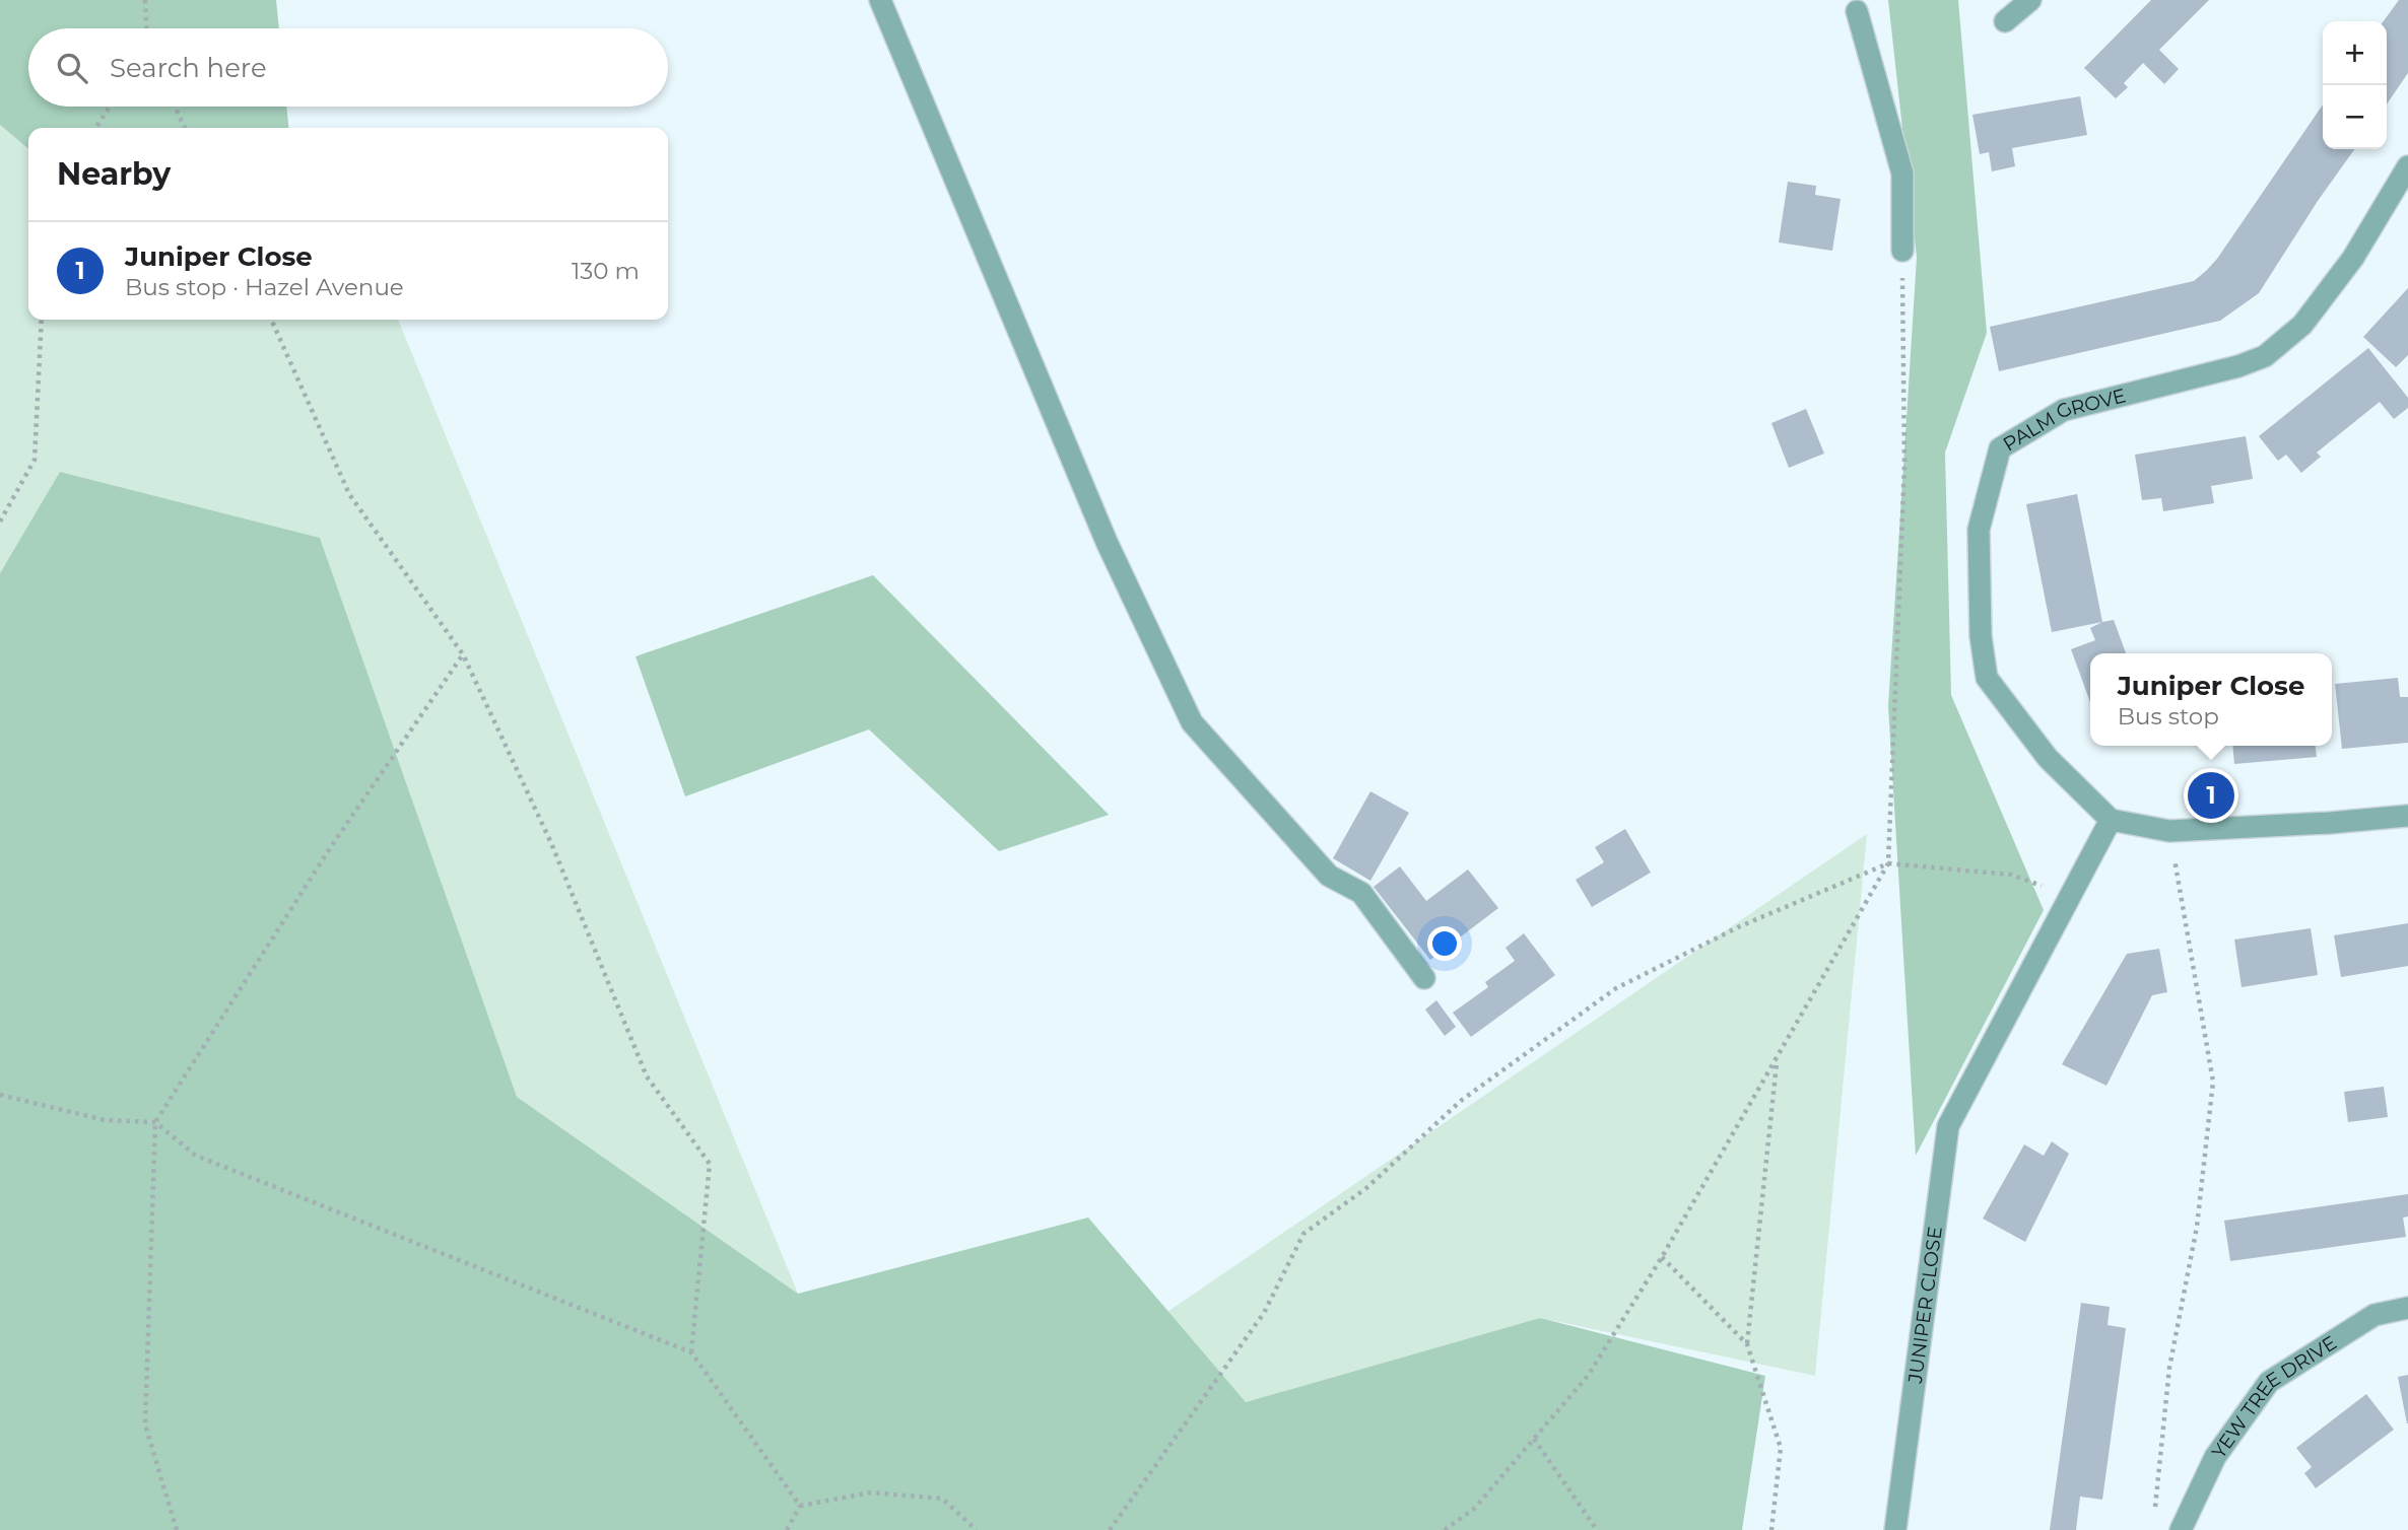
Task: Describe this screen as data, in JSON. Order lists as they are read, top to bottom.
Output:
{
  "streets": {
    "street": ["PALM GROVE", "JUNIPER CLOSE", "YEW TREE DRIVE"]
  },
  "crossings": [
    ["PALM GROVE", "JUNIPER CLOSE"]
  ],
  "page": {
    "map_buttons": ["+", "−"],
    "search": "Search here",
    "heading": "Nearby",
    "list": [
      {
        "mark": "1",
        "name": "Juniper Close",
        "note": "Bus stop · Hazel Avenue",
        "value": "130 m"
      }
    ],
    "popup": ["Juniper Close", "Bus stop"],
    "pins": "1"
  }
}
